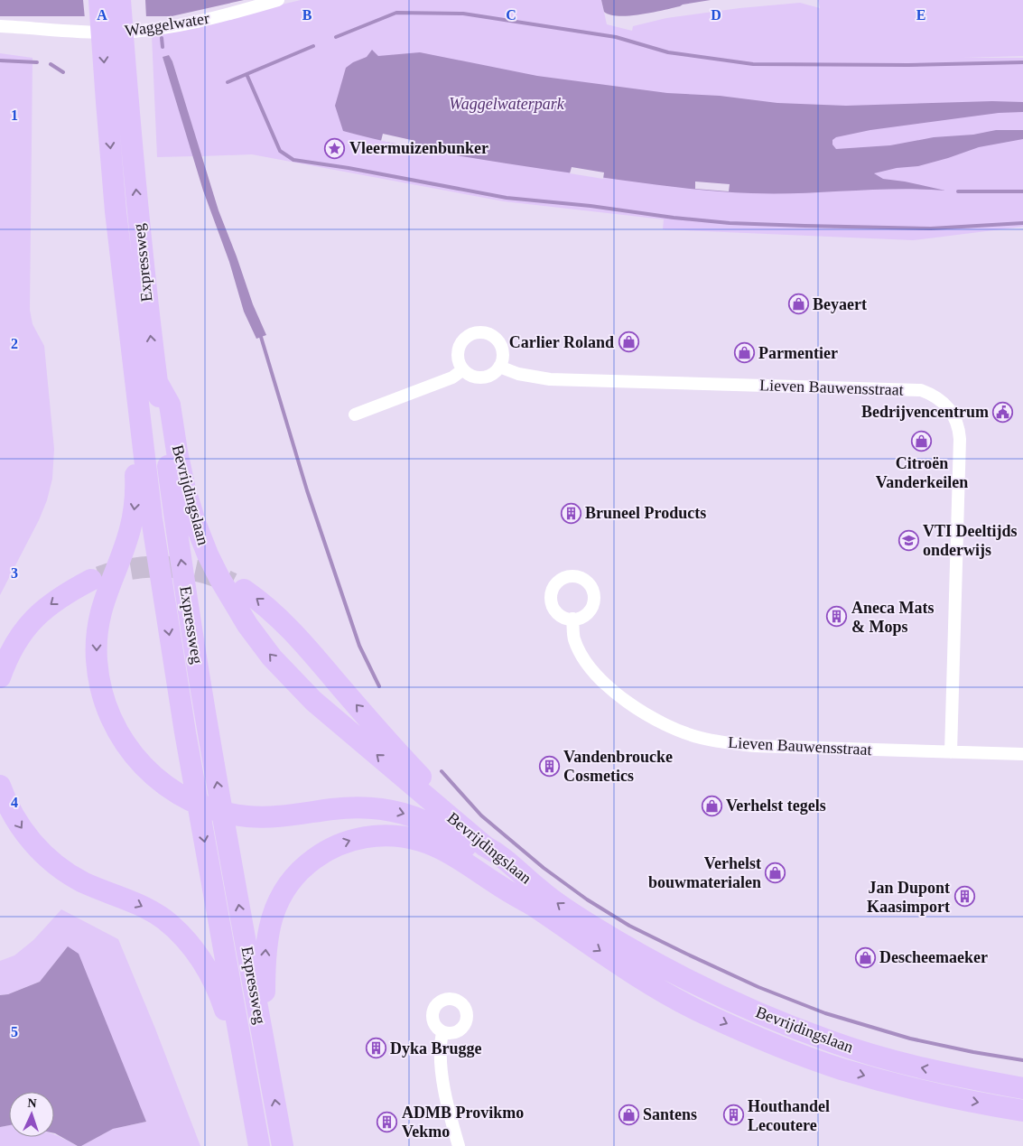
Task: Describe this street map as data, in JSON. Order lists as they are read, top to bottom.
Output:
{
  "streets": {
    "highway": ["Expressweg", "Bevrijdingslaan"],
    "street": ["Waggelwater", "Lieven Bauwensstraat"]
  },
  "crossings": [
    ["Expressweg", "Bevrijdingslaan"]
  ],
  "parks": ["Waggelwaterpark"],
  "places": {
    "place": ["Vleermuizenbunker"],
    "shop": [
      "Beyaert",
      "Carlier Roland",
      "Parmentier",
      "Citroën Vanderkeilen",
      "Verhelst tegels",
      "Verhelst bouwmaterialen",
      "Descheemaeker",
      "Santens"
    ],
    "public building": ["Bedrijvencentrum"],
    "building": [
      "Bruneel Products",
      "Aneca Mats & Mops",
      "Vandenbroucke Cosmetics",
      "Jan Dupont Kaasimport",
      "Dyka Brugge",
      "Houthandel Lecoutere",
      "ADMB Provikmo Vekmo"
    ],
    "school or university": ["VTI Deeltijds onderwijs"]
  },
  "north": "top",
  "grid": {
    "columns": [
      "A",
      "B",
      "C",
      "D",
      "E"
    ],
    "rows": [
      "1",
      "2",
      "3",
      "4",
      "5"
    ]
  }
}
